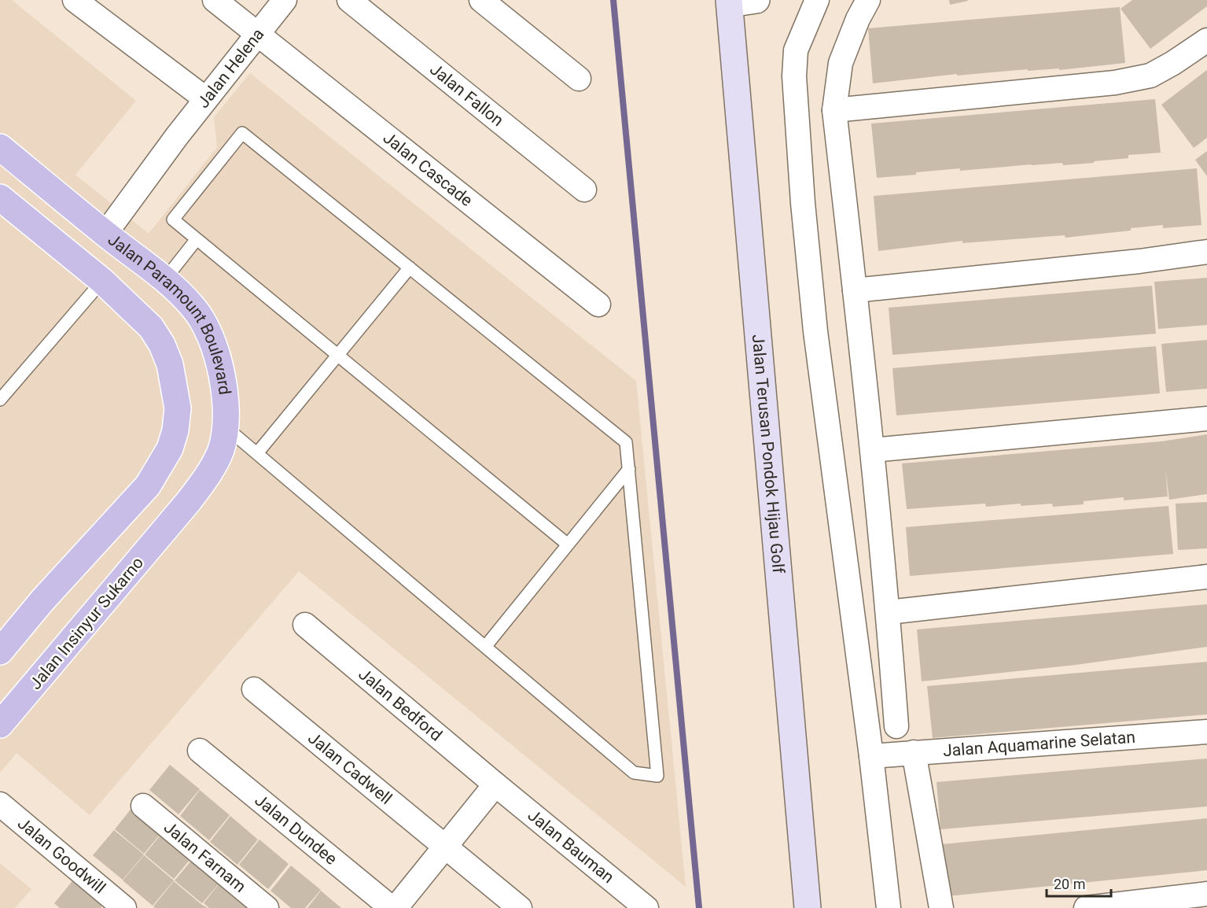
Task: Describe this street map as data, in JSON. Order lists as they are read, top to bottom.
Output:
{
  "streets": {
    "main road": ["Jalan Paramount Boulevard", "Jalan Terusan Pondok Hijau Golf", "Jalan Insinyur Sukarno"],
    "street": [
      "Jalan Helena",
      "Jalan Fallon",
      "Jalan Cascade",
      "Jalan Bedford",
      "Jalan Aquamarine Selatan",
      "Jalan Cadwell",
      "Jalan Dundee",
      "Jalan Bauman",
      "Jalan Goodwill",
      "Jalan Farnam"
    ]
  },
  "crossings": [
    ["Jalan Helena", "Jalan Cascade"],
    ["Jalan Helena", "Jalan Paramount Boulevard"],
    ["Jalan Paramount Boulevard", "Jalan Insinyur Sukarno"],
    ["Jalan Bedford", "Jalan Bauman"]
  ],
  "scale_bar": "20 m"
}
